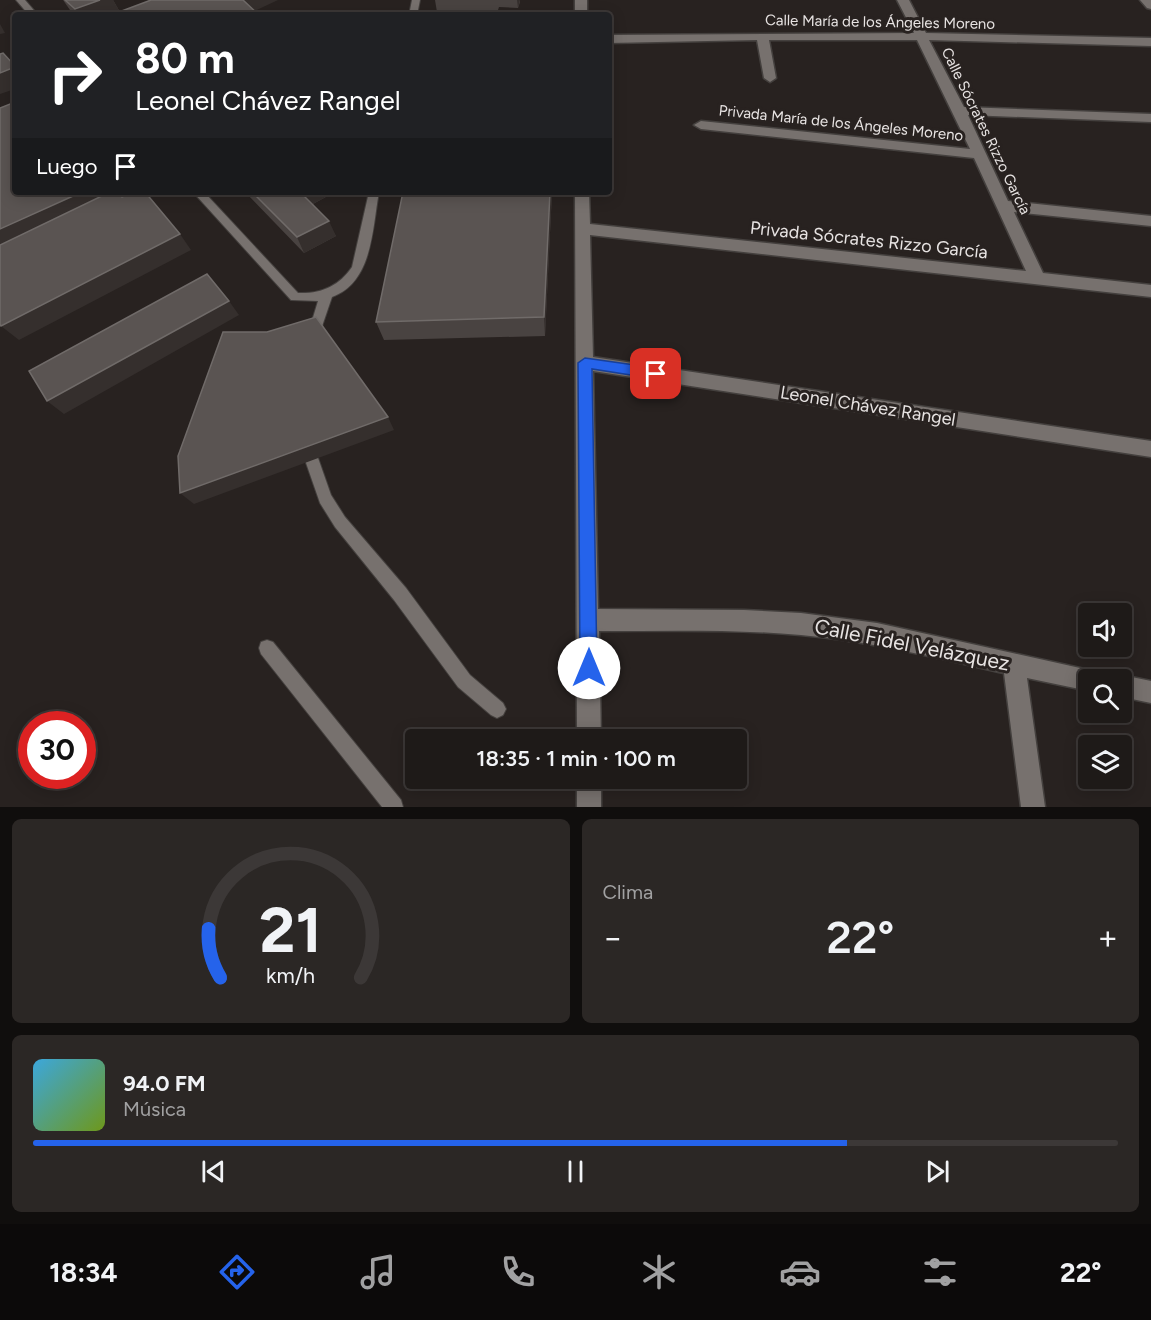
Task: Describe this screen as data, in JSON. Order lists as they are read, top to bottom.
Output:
{
  "streets": {
    "street": [
      "Calle María de los Ángeles Moreno",
      "Privada María de los Ángeles Moreno",
      "Calle Sócrates Rizzo García",
      "Privada Sócrates Rizzo García",
      "Leonel Chávez Rangel",
      "Calle Fidel Velázquez"
    ]
  },
  "crossings": [
    ["Calle María de los Ángeles Moreno", "Calle Sócrates Rizzo García"],
    ["Privada María de los Ángeles Moreno", "Calle Sócrates Rizzo García"],
    ["Calle Sócrates Rizzo García", "Privada Sócrates Rizzo García"]
  ],
  "page": {
    "turn": ["80 m", "Leonel Chávez Rangel"],
    "then": "Luego",
    "limit": "30",
    "trip": "18:35 · 1 min · 100 m",
    "tile": "Clima",
    "heat": ["−", "22°", "+"],
    "song": ["94.0 FM", "Música"],
    "tabs": ["18:34", "22°"],
    "gauge": ["21", "km/h"]
  }
}
